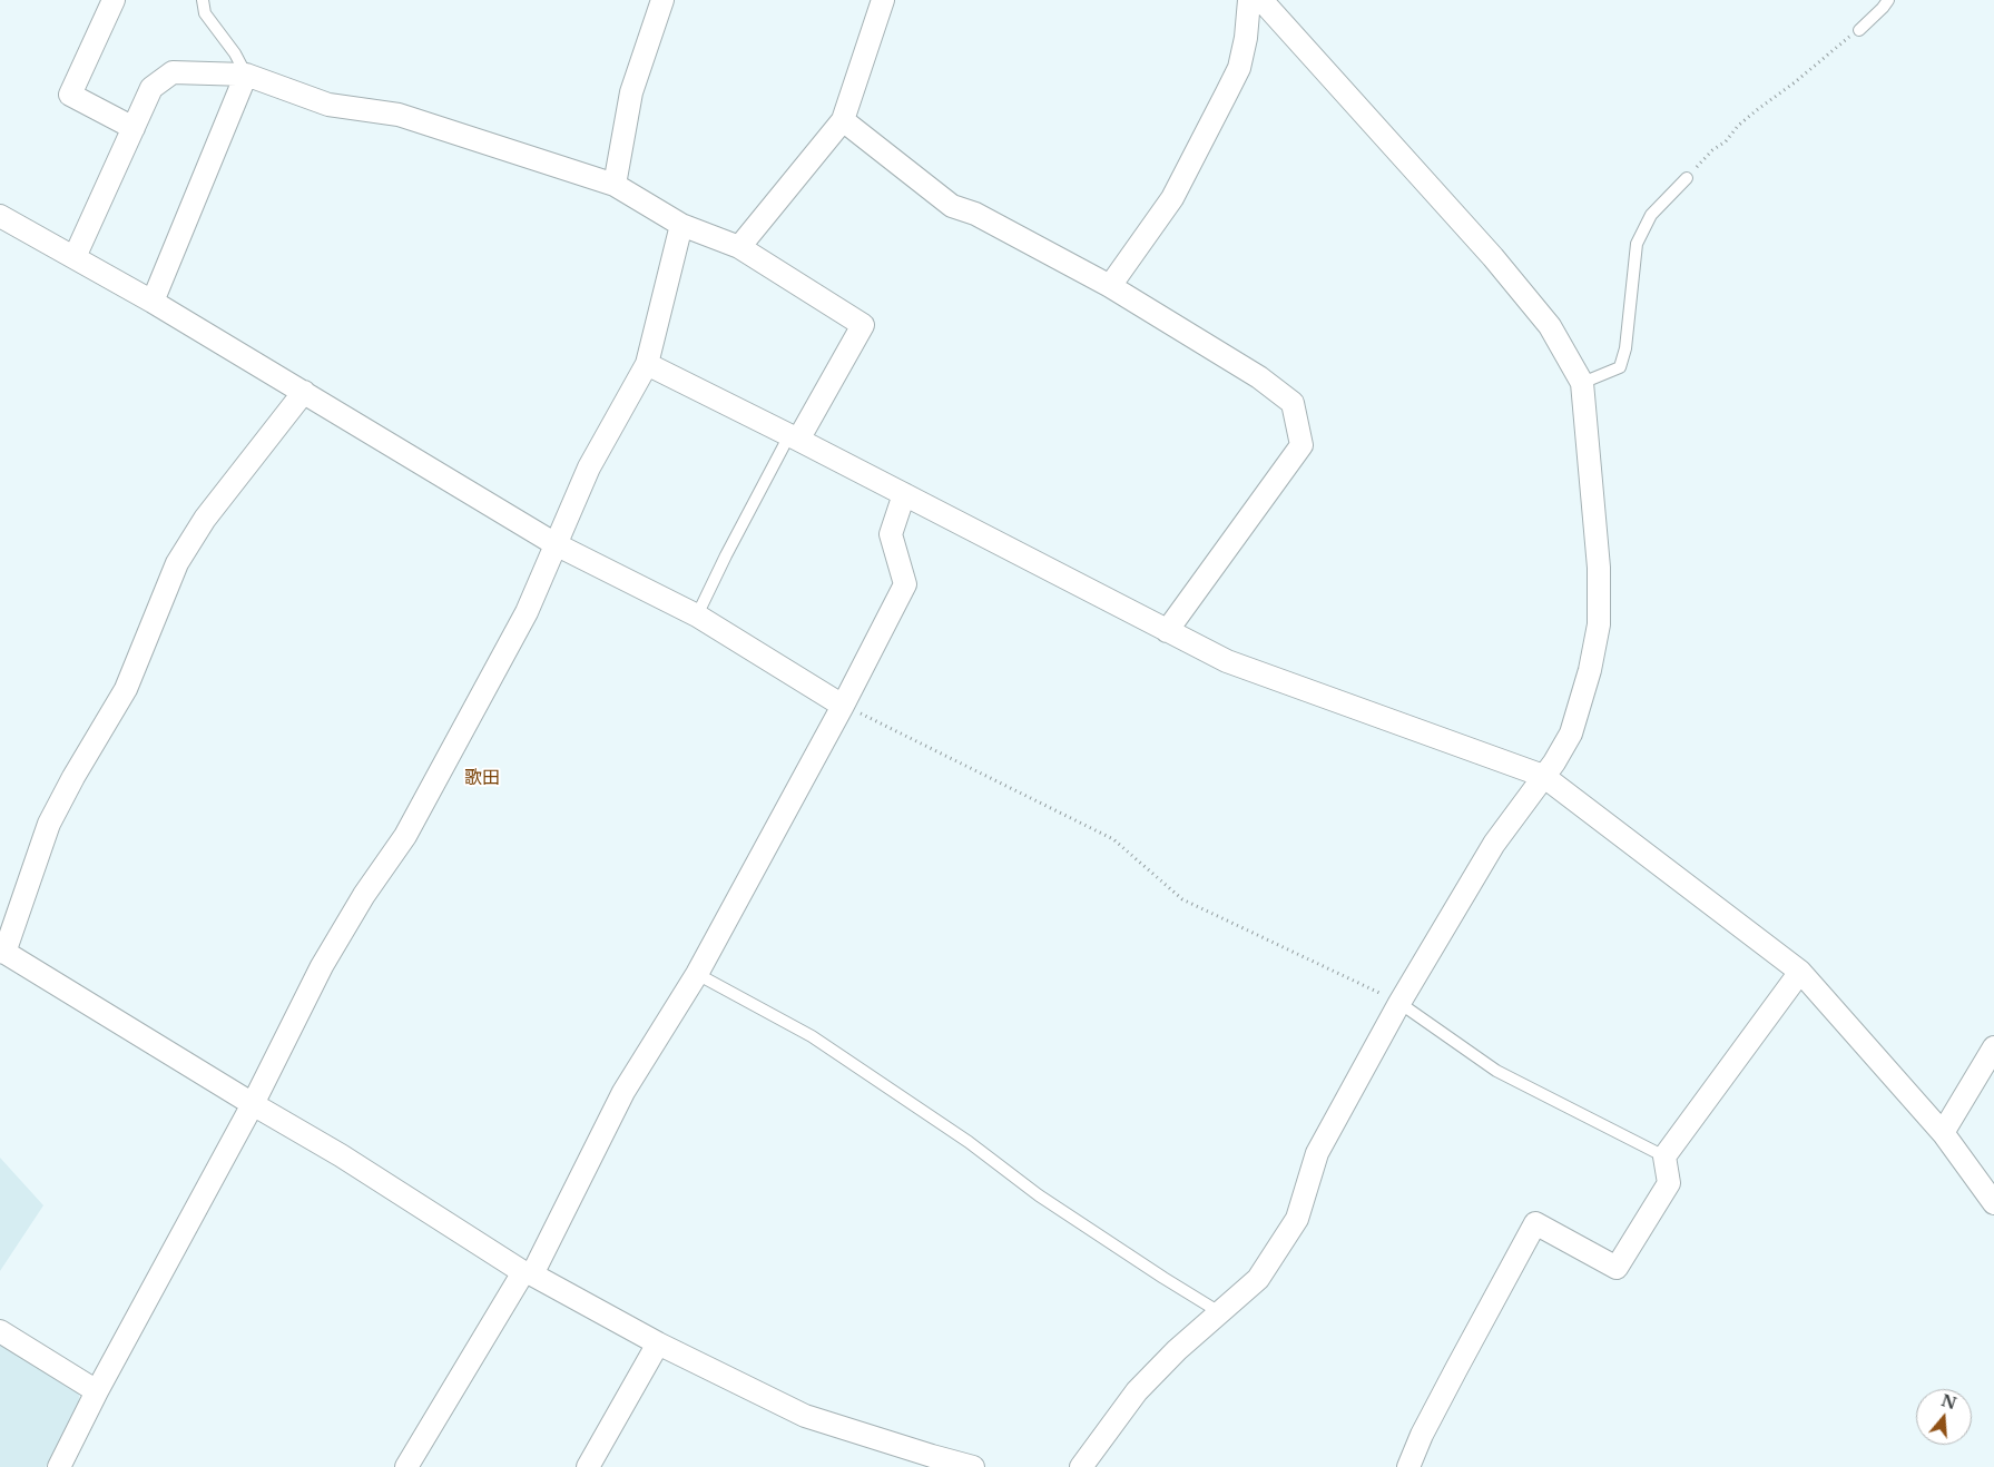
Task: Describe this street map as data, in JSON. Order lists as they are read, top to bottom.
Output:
{
  "districts": ["歌田"],
  "north": "top"
}
